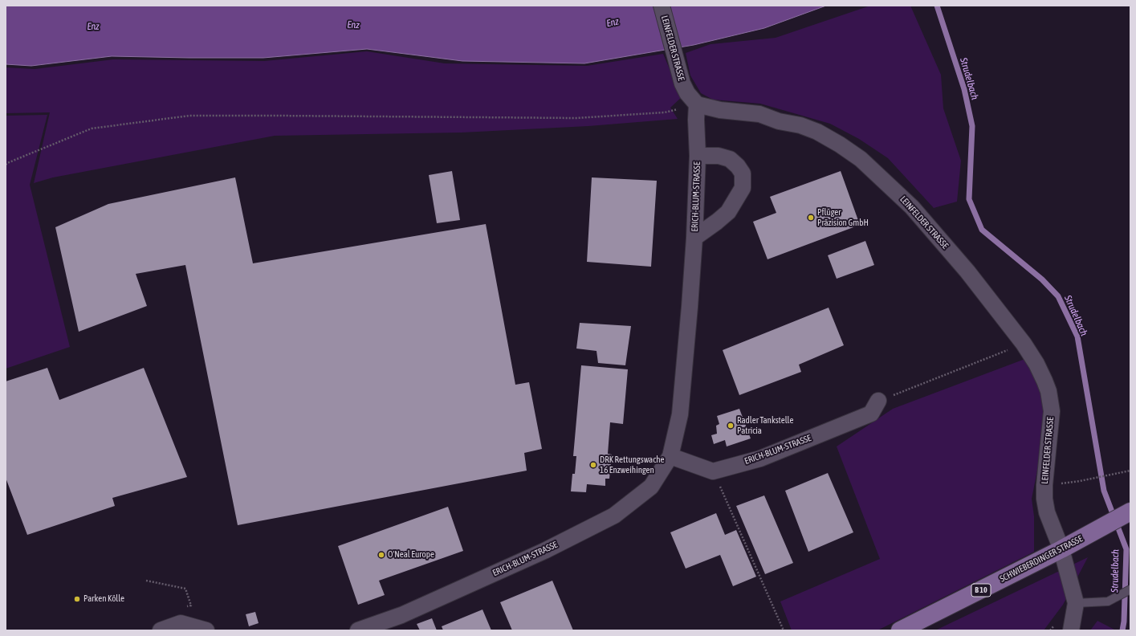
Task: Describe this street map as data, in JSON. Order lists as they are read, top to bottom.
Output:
{
  "streets": {
    "main road": ["SCHWIEBERDINGER STRASSE", "B 10"],
    "street": ["LEINFELDER STRASSE", "ERICH-BLUM-STRASSE"]
  },
  "crossings": [
    ["LEINFELDER STRASSE", "ERICH-BLUM-STRASSE"],
    ["LEINFELDER STRASSE", "SCHWIEBERDINGER STRASSE"]
  ],
  "water": ["Enz", "Strudelbach"],
  "places": [
    "Pflüger Präzision GmbH",
    "Radler Tankstelle Patricia",
    "DRK Rettungswache 16 Enzweihingen",
    "O'Neal Europe",
    "Parken Kölle"
  ]
}
